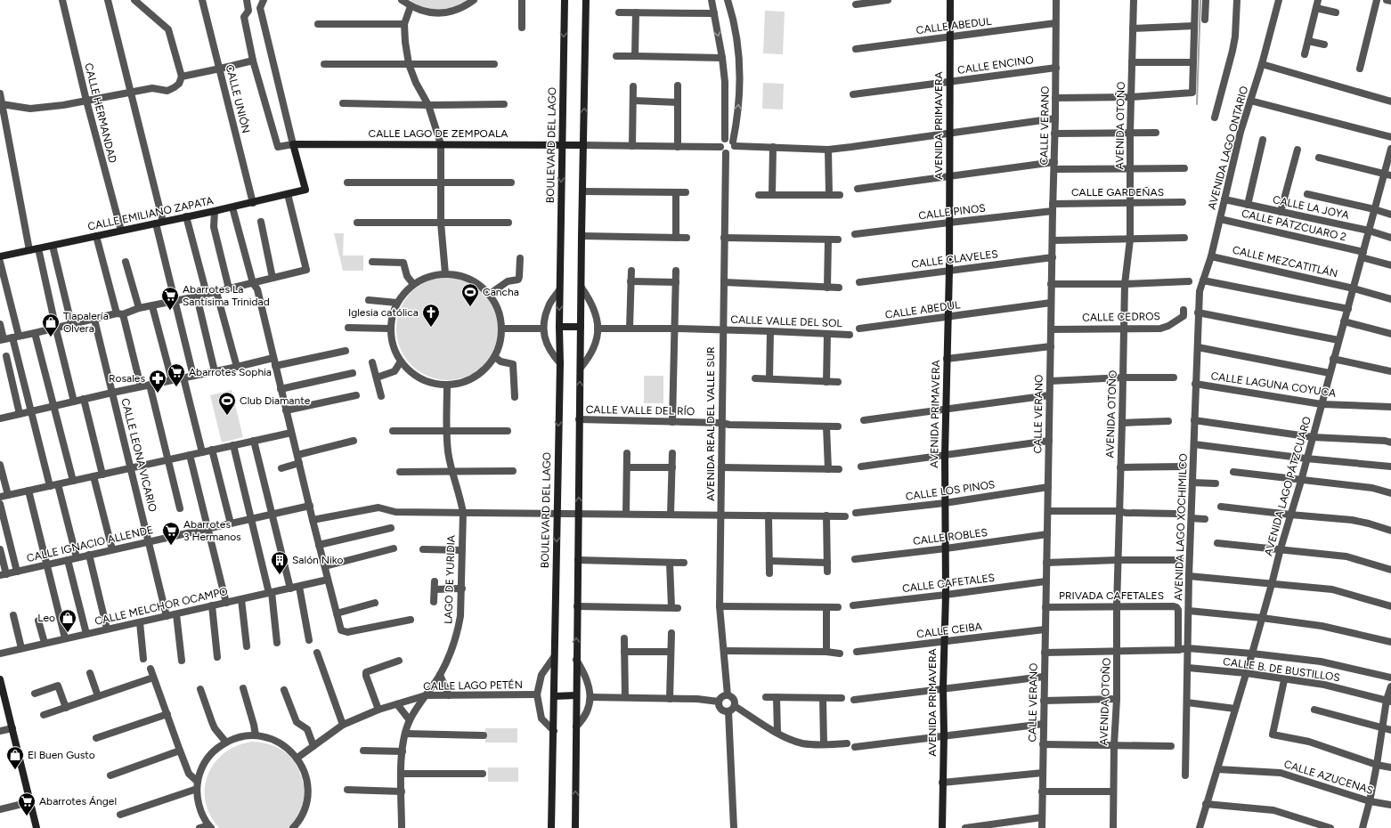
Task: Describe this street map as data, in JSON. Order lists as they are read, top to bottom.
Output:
{
  "streets": {
    "street": [
      "CALLE ABEDUL",
      "CALLE ENCINO",
      "CALLE UNIÓN",
      "CALLE HERMANDAD",
      "AVENIDA PRIMAVERA",
      "CALLE VERANO",
      "AVENIDA OTOÑO",
      "CALLE LAGO DE ZEMPOALA",
      "BOULEVARD DEL LAGO",
      "AVENIDA LAGO ONTARIO",
      "CALLE GARDEÑAS",
      "CALLE LA JOYA",
      "CALLE PINOS",
      "CALLE EMILIANO ZAPATA",
      "CALLE PÁTZCUARO 2",
      "CALLE CLAVELES",
      "CALLE MEZCATITLÁN",
      "CALLE CEDROS",
      "CALLE VALLE DEL SOL",
      "CALLE LAGUNA COYUCA",
      "CALLE VALLE DEL RÍO",
      "AVENIDA REAL DEL VALLE SUR",
      "CALLE LEONA VICARIO",
      "AVENIDA LAGO PÁTZCUARO",
      "CALLE LOS PINOS",
      "AVENIDA LAGO XOCHIMILCO",
      "CALLE ROBLES",
      "CALLE IGNACIO ALLENDE",
      "LAGO DE YURIDIA",
      "CALLE CAFETALES",
      "PRIVADA CAFETALES",
      "CALLE MELCHOR OCAMPO",
      "CALLE CEIBA",
      "CALLE B. DE BUSTILLOS",
      "CALLE LAGO PETÉN",
      "CALLE AZUCENAS"
    ]
  },
  "crossings": [
    ["CALLE ABEDUL", "AVENIDA PRIMAVERA"],
    ["CALLE ABEDUL", "CALLE VERANO"],
    ["CALLE ENCINO", "AVENIDA PRIMAVERA"],
    ["CALLE ENCINO", "CALLE VERANO"],
    ["CALLE UNIÓN", "CALLE EMILIANO ZAPATA"],
    ["CALLE HERMANDAD", "CALLE EMILIANO ZAPATA"],
    ["AVENIDA PRIMAVERA", "CALLE PINOS"],
    ["AVENIDA PRIMAVERA", "CALLE CLAVELES"],
    ["AVENIDA PRIMAVERA", "CALLE LOS PINOS"],
    ["AVENIDA PRIMAVERA", "CALLE ROBLES"],
    ["AVENIDA PRIMAVERA", "CALLE CAFETALES"],
    ["AVENIDA PRIMAVERA", "CALLE CEIBA"],
    ["CALLE VERANO", "CALLE GARDEÑAS"],
    ["CALLE VERANO", "CALLE PINOS"],
    ["CALLE VERANO", "CALLE CLAVELES"],
    ["CALLE VERANO", "CALLE CEDROS"],
    ["CALLE VERANO", "CALLE LOS PINOS"],
    ["CALLE VERANO", "CALLE ROBLES"],
    ["CALLE VERANO", "CALLE CAFETALES"],
    ["CALLE VERANO", "PRIVADA CAFETALES"],
    ["CALLE VERANO", "CALLE CEIBA"],
    ["AVENIDA OTOÑO", "CALLE GARDEÑAS"],
    ["AVENIDA OTOÑO", "CALLE CEDROS"],
    ["AVENIDA OTOÑO", "PRIVADA CAFETALES"],
    ["CALLE LAGO DE ZEMPOALA", "BOULEVARD DEL LAGO"],
    ["CALLE LAGO DE ZEMPOALA", "CALLE EMILIANO ZAPATA"],
    ["AVENIDA LAGO ONTARIO", "CALLE LA JOYA"],
    ["AVENIDA LAGO ONTARIO", "CALLE PÁTZCUARO 2"],
    ["AVENIDA LAGO ONTARIO", "CALLE MEZCATITLÁN"],
    ["AVENIDA LAGO ONTARIO", "AVENIDA LAGO XOCHIMILCO"],
    ["CALLE LA JOYA", "AVENIDA LAGO PÁTZCUARO"],
    ["CALLE PÁTZCUARO 2", "AVENIDA LAGO PÁTZCUARO"],
    ["CALLE MEZCATITLÁN", "AVENIDA LAGO PÁTZCUARO"],
    ["CALLE VALLE DEL SOL", "AVENIDA REAL DEL VALLE SUR"],
    ["CALLE LAGUNA COYUCA", "AVENIDA LAGO PÁTZCUARO"],
    ["CALLE LAGUNA COYUCA", "AVENIDA LAGO XOCHIMILCO"],
    ["CALLE VALLE DEL RÍO", "AVENIDA REAL DEL VALLE SUR"],
    ["CALLE LEONA VICARIO", "CALLE IGNACIO ALLENDE"],
    ["CALLE LEONA VICARIO", "CALLE MELCHOR OCAMPO"],
    ["AVENIDA LAGO PÁTZCUARO", "CALLE B. DE BUSTILLOS"],
    ["AVENIDA LAGO PÁTZCUARO", "CALLE AZUCENAS"],
    ["AVENIDA LAGO XOCHIMILCO", "CALLE B. DE BUSTILLOS"],
    ["LAGO DE YURIDIA", "CALLE LAGO PETÉN"]
  ],
  "places": {
    "sports": ["Cancha", "Club Diamante"],
    "supermarket": [
      "Abarrotes La Santísima Trinidad",
      "Abarrotes Sophia",
      "Abarrotes 3 Hermanos",
      "Abarrotes Ángel"
    ],
    "church": ["Iglesia católica"],
    "shop": ["Tlapalería Olvera", "Leo", "El Buen Gusto"],
    "pharmacy": ["Rosales"],
    "building": ["Salón Niko"]
  }
}
